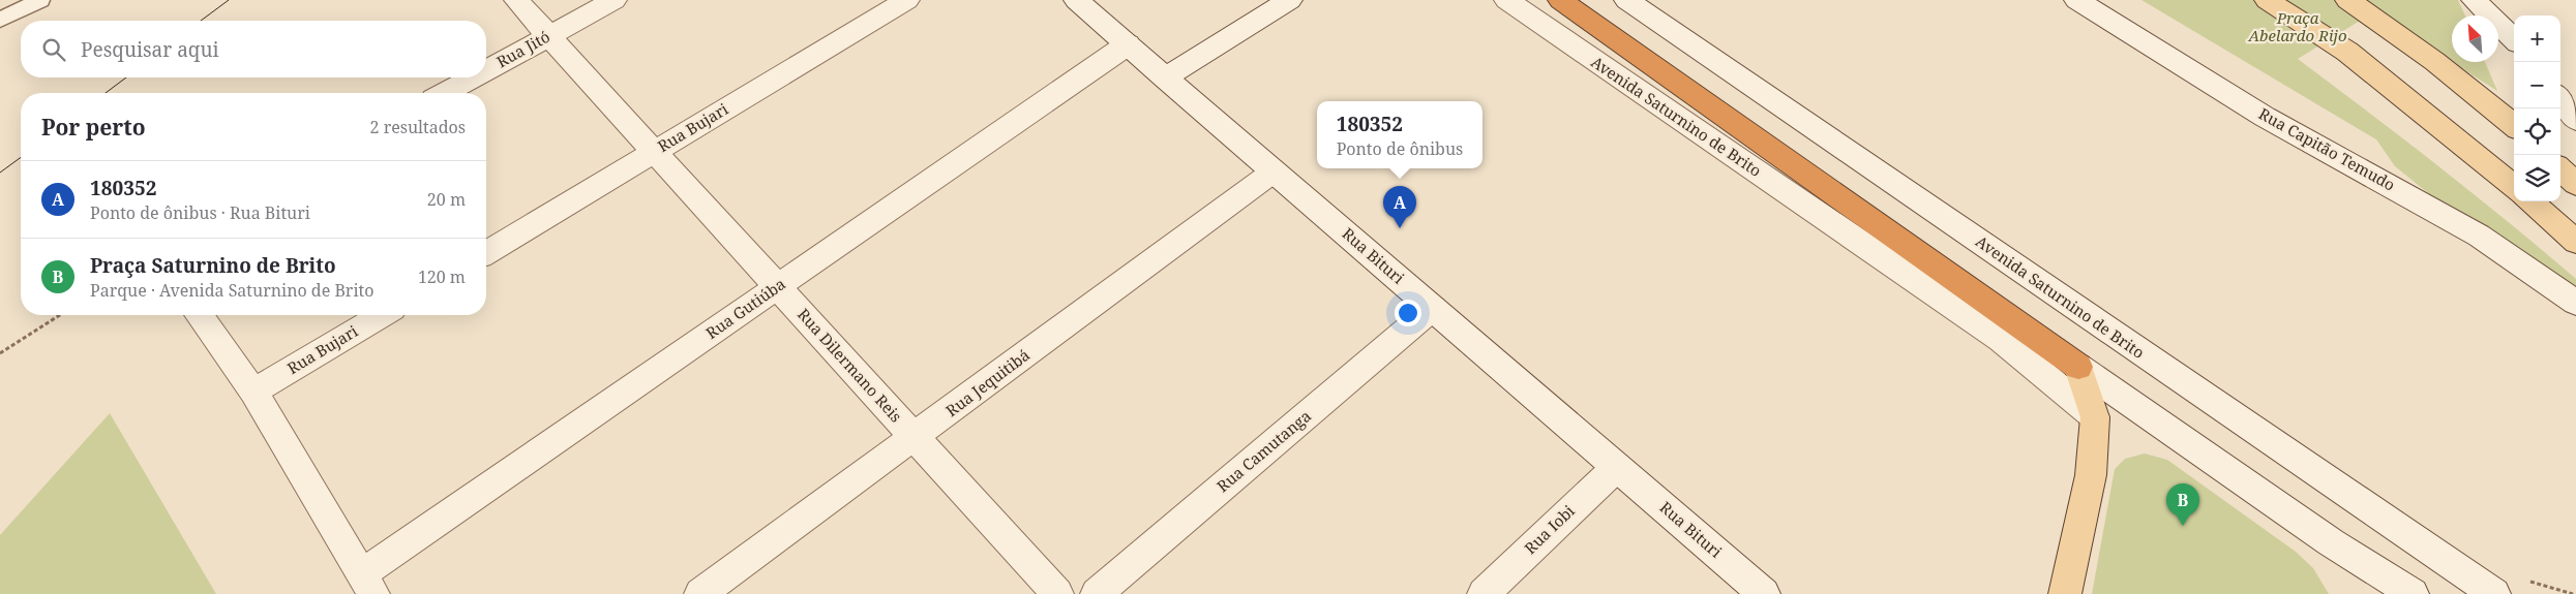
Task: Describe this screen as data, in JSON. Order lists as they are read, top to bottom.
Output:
{
  "streets": {
    "street": [
      "Rua Jitó",
      "Avenida Saturnino de Brito",
      "Rua Bujari",
      "Rua Capitão Temudo",
      "Rua Bituri",
      "Rua Gutiúba",
      "Rua Dilermano Reis",
      "Rua Jequitibá",
      "Rua Camutanga",
      "Rua Iobi"
    ]
  },
  "crossings": [
    ["Rua Jitó", "Rua Dilermano Reis"],
    ["Rua Bujari", "Rua Dilermano Reis"],
    ["Rua Bituri", "Rua Gutiúba"],
    ["Rua Bituri", "Rua Jequitibá"],
    ["Rua Bituri", "Rua Camutanga"],
    ["Rua Bituri", "Rua Iobi"],
    ["Rua Gutiúba", "Rua Dilermano Reis"],
    ["Rua Dilermano Reis", "Rua Jequitibá"]
  ],
  "parks": ["Praça Abelardo Rijo"],
  "north": "top left",
  "page": {
    "map_buttons": ["+", "−"],
    "search": "Pesquisar aqui",
    "heading": ["Por perto", "2 resultados"],
    "popup": ["180352", "Ponto de ônibus"],
    "list": [
      {
        "mark": "A",
        "name": "180352",
        "note": "Ponto de ônibus · Rua Bituri",
        "value": "20 m"
      },
      {
        "mark": "B",
        "name": "Praça Saturnino de Brito",
        "note": "Parque · Avenida Saturnino de Brito",
        "value": "120 m"
      }
    ],
    "pins": ["A", "B"]
  }
}
